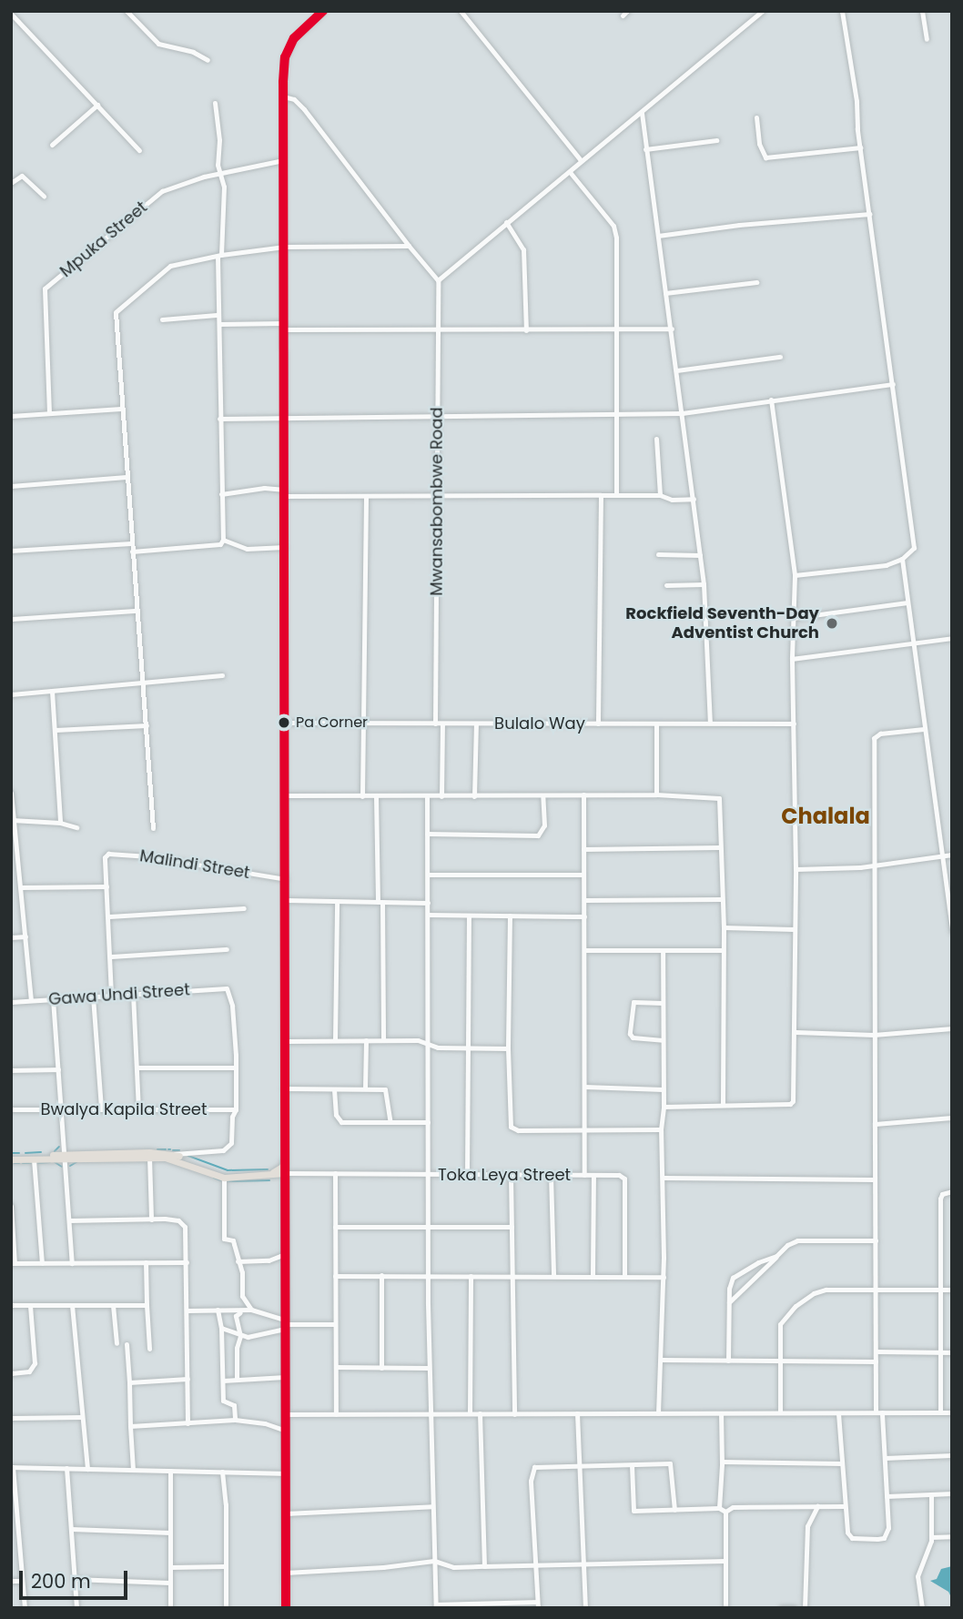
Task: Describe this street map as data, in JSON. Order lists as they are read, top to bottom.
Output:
{
  "streets": {
    "street": [
      "Mpuka Street",
      "Mwansabombwe Road",
      "Bulalo Way",
      "Malindi Street",
      "Gawa Undi Street",
      "Bwalya Kapila Street",
      "Toka Leya Street"
    ]
  },
  "crossings": [
    ["Mwansabombwe Road", "Bulalo Way"]
  ],
  "districts": ["Chalala"],
  "places": ["Rockfield Seventh-Day Adventist Church", "Pa Corner"],
  "scale_bar": "200 m"
}
